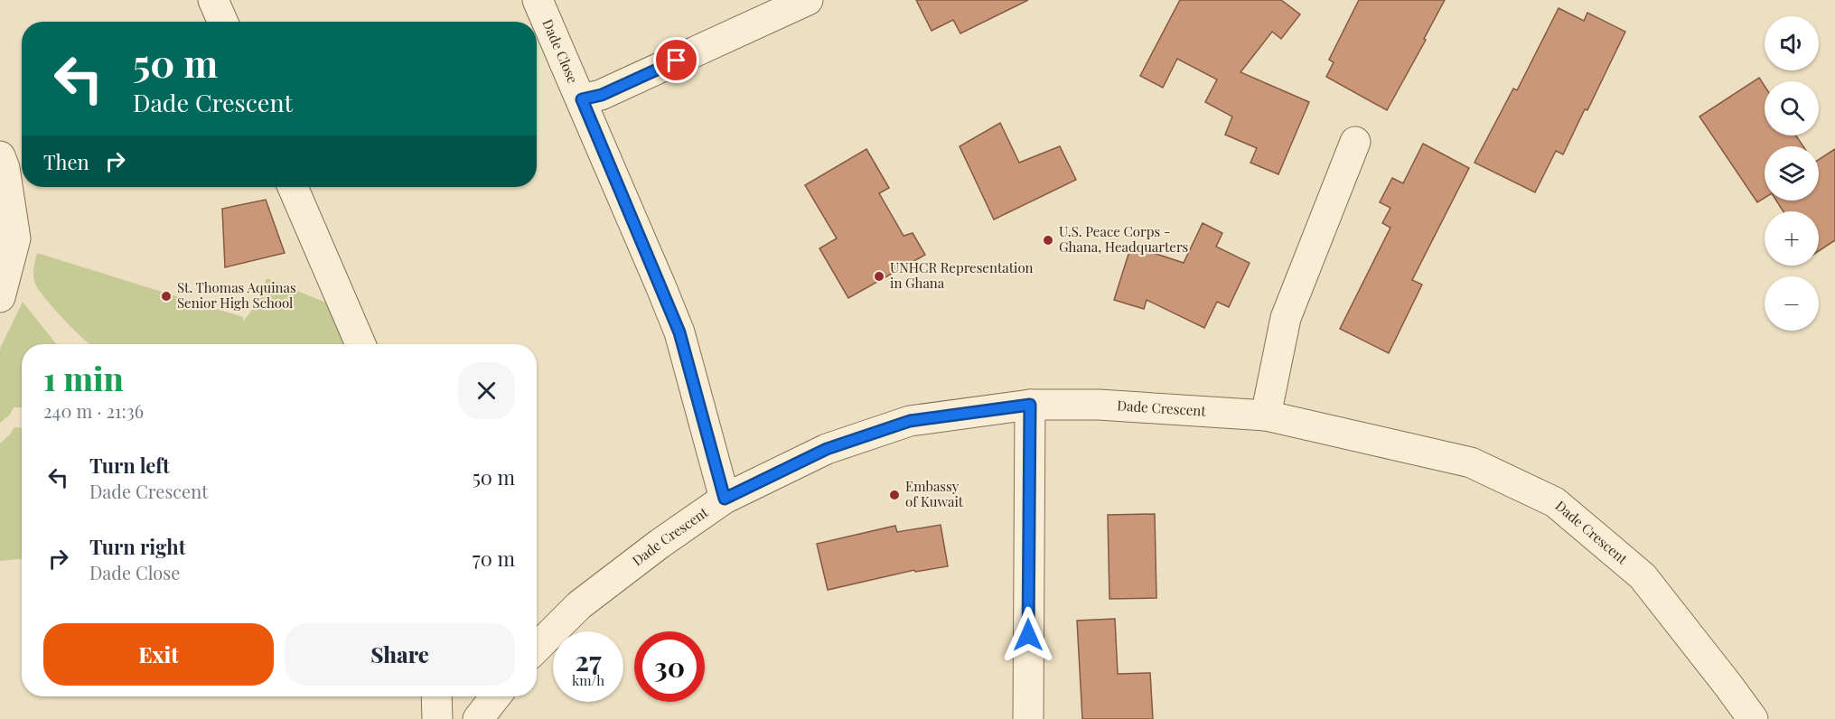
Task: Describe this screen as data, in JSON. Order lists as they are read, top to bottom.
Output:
{
  "streets": {
    "street": ["Dade Close", "Dade Crescent"]
  },
  "crossings": [
    ["Dade Close", "Dade Crescent"]
  ],
  "places": [
    "U.S. Peace Corps - Ghana, Headquarters",
    "UNHCR Representation in Ghana",
    "St. Thomas Aquinas Senior High School",
    "Embassy of Kuwait"
  ],
  "page": {
    "map_buttons": ["+", "−"],
    "turn": ["50 m", "Dade Crescent"],
    "then": "Then",
    "heading": ["1 min", "240 m · 21:36"],
    "list": [
      {
        "name": "Turn left",
        "note": "Dade Crescent",
        "value": "50 m"
      },
      {
        "name": "Turn right",
        "note": "Dade Close",
        "value": "70 m"
      }
    ],
    "buttons": ["Exit", "Share"],
    "speed": "27 km/h",
    "limit": "30"
  }
}
